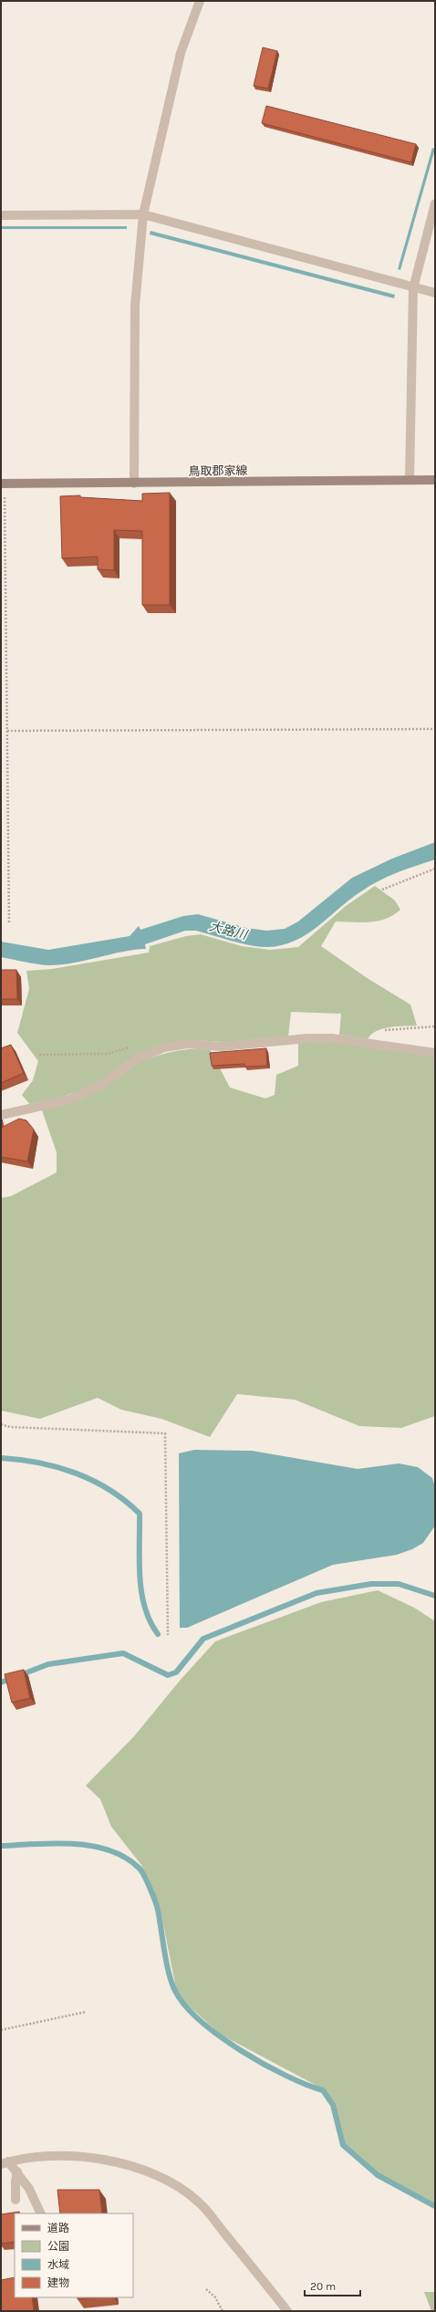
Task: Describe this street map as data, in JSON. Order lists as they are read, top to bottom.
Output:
{
  "streets": {
    "main road": ["鳥取郡家線"]
  },
  "water": ["大路川"],
  "legend": [
    "道路",
    "公園",
    "水域",
    "建物"
  ],
  "scale_bar": "20 m"
}
